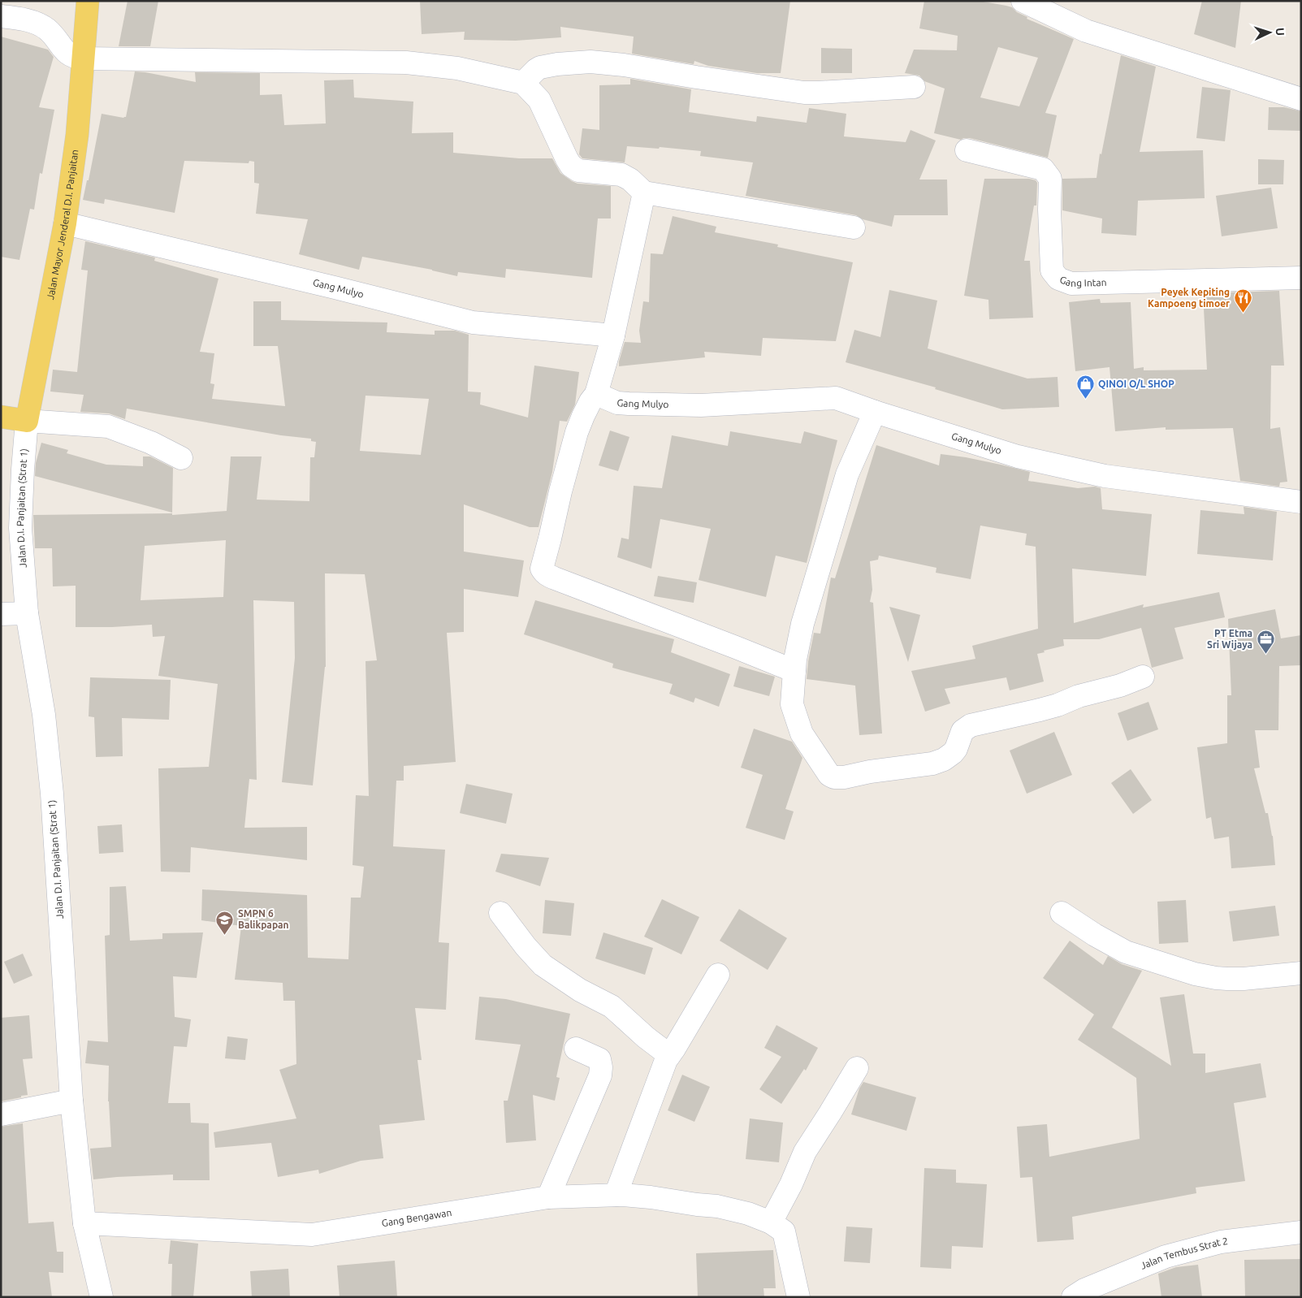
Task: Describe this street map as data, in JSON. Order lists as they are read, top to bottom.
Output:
{
  "streets": {
    "main road": ["Jalan Mayor Jenderal D.I. Panjaitan"],
    "street": [
      "Gang Intan",
      "Gang Mulyo",
      "Jalan D.I. Panjaitan (Strat 1)",
      "Gang Bengawan",
      "Jalan Tembus Strat 2"
    ]
  },
  "crossings": [
    ["Jalan Mayor Jenderal D.I. Panjaitan", "Gang Mulyo"],
    ["Jalan Mayor Jenderal D.I. Panjaitan", "Jalan D.I. Panjaitan (Strat 1)"],
    ["Jalan D.I. Panjaitan (Strat 1)", "Gang Bengawan"]
  ],
  "places": {
    "restaurant": ["Peyek Kepiting Kampoeng timoer"],
    "shop": ["QINOI O/L SHOP"],
    "office": ["PT Etma Sri Wijaya"],
    "school or university": ["SMPN 6 Balikpapan"]
  },
  "north": "right"
}
